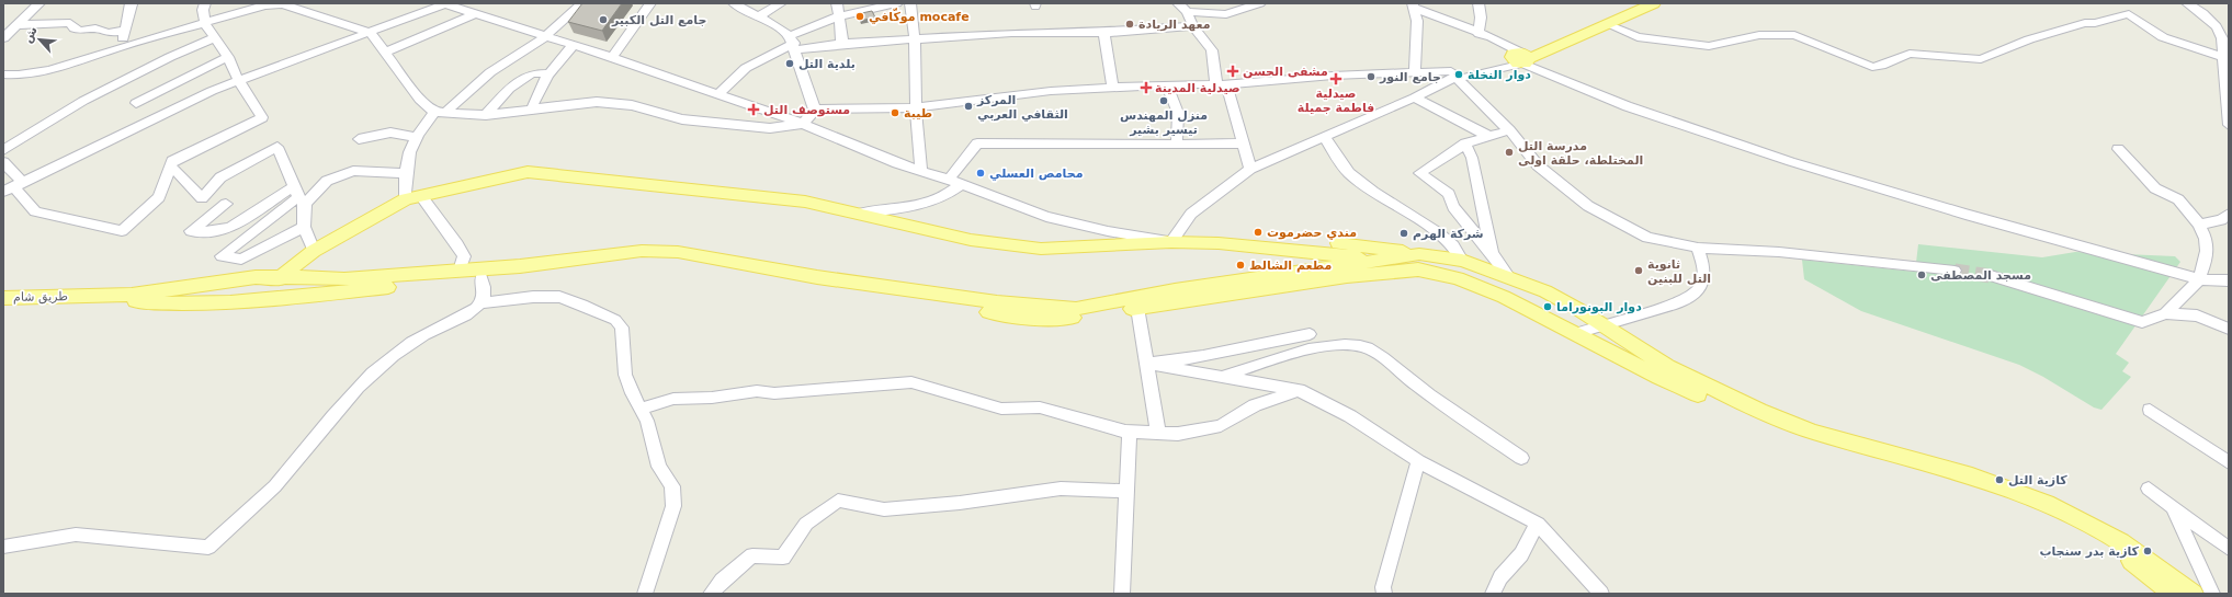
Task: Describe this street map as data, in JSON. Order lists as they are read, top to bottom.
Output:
{
  "streets": {
    "main road": ["طريق شام"]
  },
  "places": {
    "other": [
      "موكّافي mocafe",
      "جامع التل الكبير",
      "معهد الريادة",
      "بلدية التل",
      "دوار النخلة",
      "جامع النور",
      "منزل المهندس تيسير بشير",
      "المركز الثقافي العربي",
      "طيبة",
      "مدرسة التل المختلطة، حلقة اولى",
      "محامص العسلي",
      "مندي حضرموت",
      "شركة الهرم",
      "مطعم الشالط",
      "ثانوية التل للبنين",
      "مسجد المصطفى",
      "دوار البونوراما",
      "كازية التل",
      "كازية بدر سنجاب"
    ],
    "health": [
      "مشفى الحسن",
      "صيدلية فاطمة جميلة",
      "صيدلية المدينة",
      "مستوصف التل"
    ]
  },
  "north": "top left"
}
